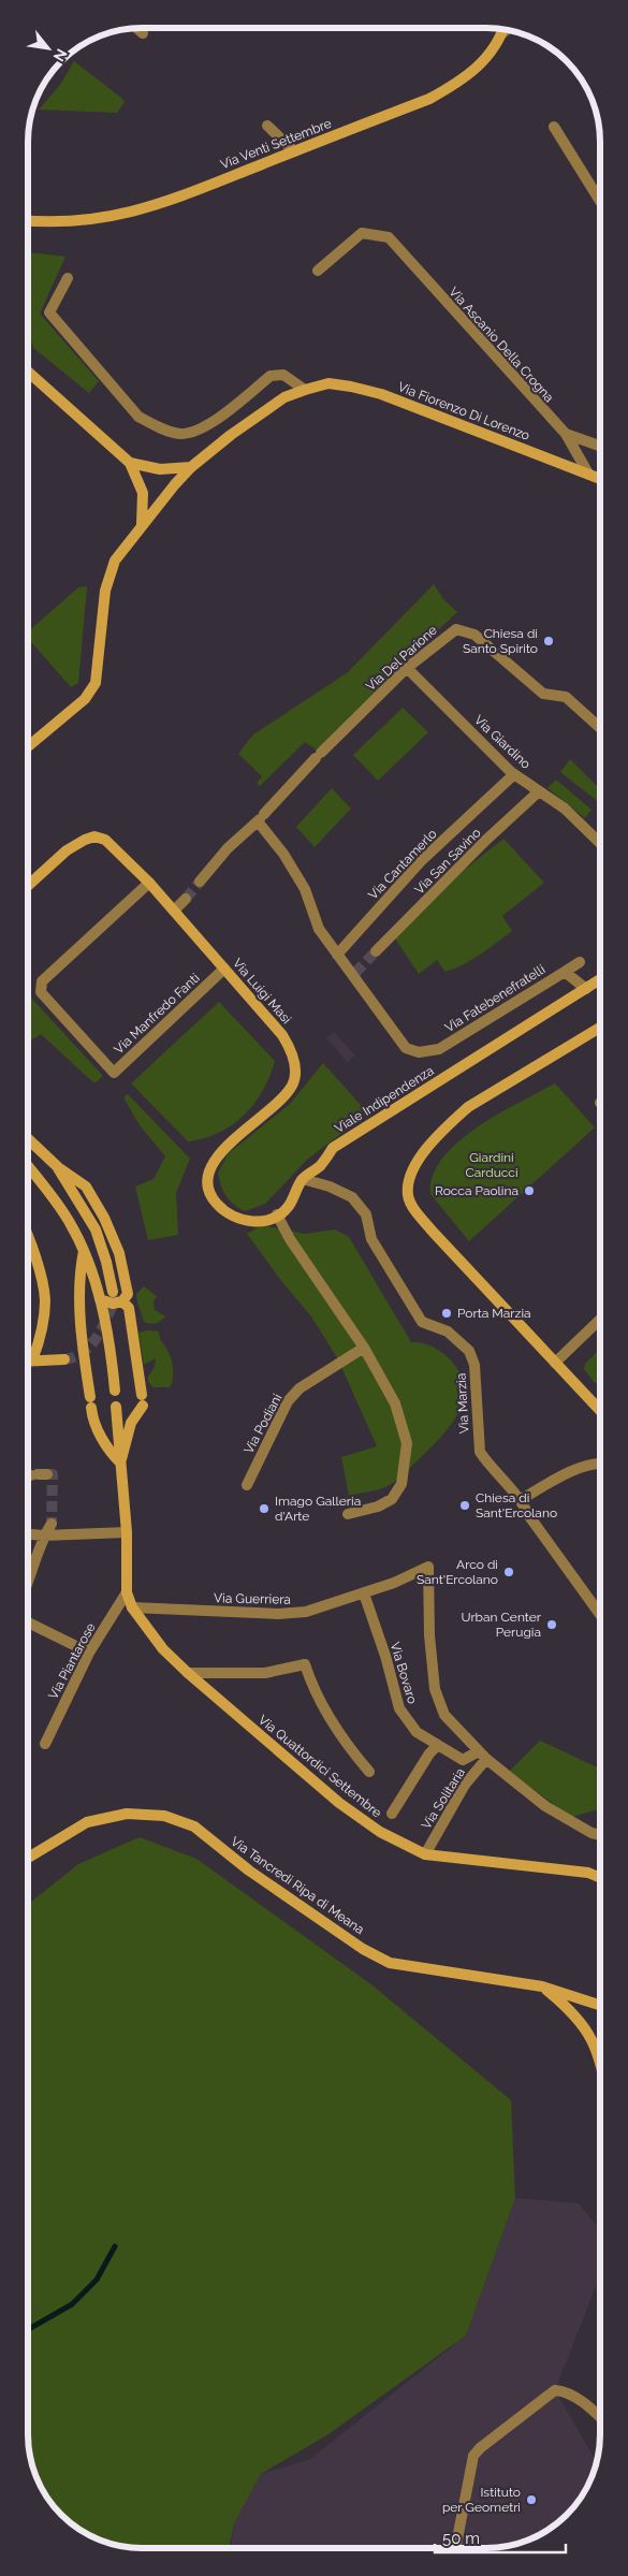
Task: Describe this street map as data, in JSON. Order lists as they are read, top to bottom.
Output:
{
  "streets": {
    "street": [
      "Via Venti Settembre",
      "Via Ascanio Della Crogna",
      "Via Fiorenzo Di Lorenzo",
      "Via Del Parione",
      "Via Giardino",
      "Via San Savino",
      "Via Cantamerlo",
      "Via Luigi Masi",
      "Via Fatebenefratelli",
      "Via Manfredo Fanti",
      "Viale Indipendenza",
      "Via Marzia",
      "Via Podiani",
      "Via Guerriera",
      "Via Piantarose",
      "Via Bovaro",
      "Via Quattordici Settembre",
      "Via Solitaria",
      "Via Tancredi Ripa di Meana"
    ]
  },
  "crossings": [
    ["Via Ascanio Della Crogna", "Via Fiorenzo Di Lorenzo"],
    ["Via Del Parione", "Via Giardino"],
    ["Via Giardino", "Via San Savino"],
    ["Via Giardino", "Via Cantamerlo"],
    ["Via Cantamerlo", "Via Fatebenefratelli"],
    ["Via Luigi Masi", "Via Manfredo Fanti"],
    ["Via Luigi Masi", "Viale Indipendenza"],
    ["Via Fatebenefratelli", "Viale Indipendenza"],
    ["Viale Indipendenza", "Via Marzia"],
    ["Via Guerriera", "Via Bovaro"],
    ["Via Guerriera", "Via Quattordici Settembre"],
    ["Via Guerriera", "Via Solitaria"],
    ["Via Piantarose", "Via Quattordici Settembre"],
    ["Via Bovaro", "Via Solitaria"],
    ["Via Quattordici Settembre", "Via Solitaria"]
  ],
  "parks": ["Giardini Carducci"],
  "places": [
    "Chiesa di Santo Spirito",
    "Rocca Paolina",
    "Porta Marzia",
    "Chiesa di Sant'Ercolano",
    "Imago Galleria d'Arte",
    "Arco di Sant'Ercolano",
    "Urban Center Perugia",
    "Istituto per Geometri"
  ],
  "scale_bar": "50 m",
  "north": "bottom right"
}
